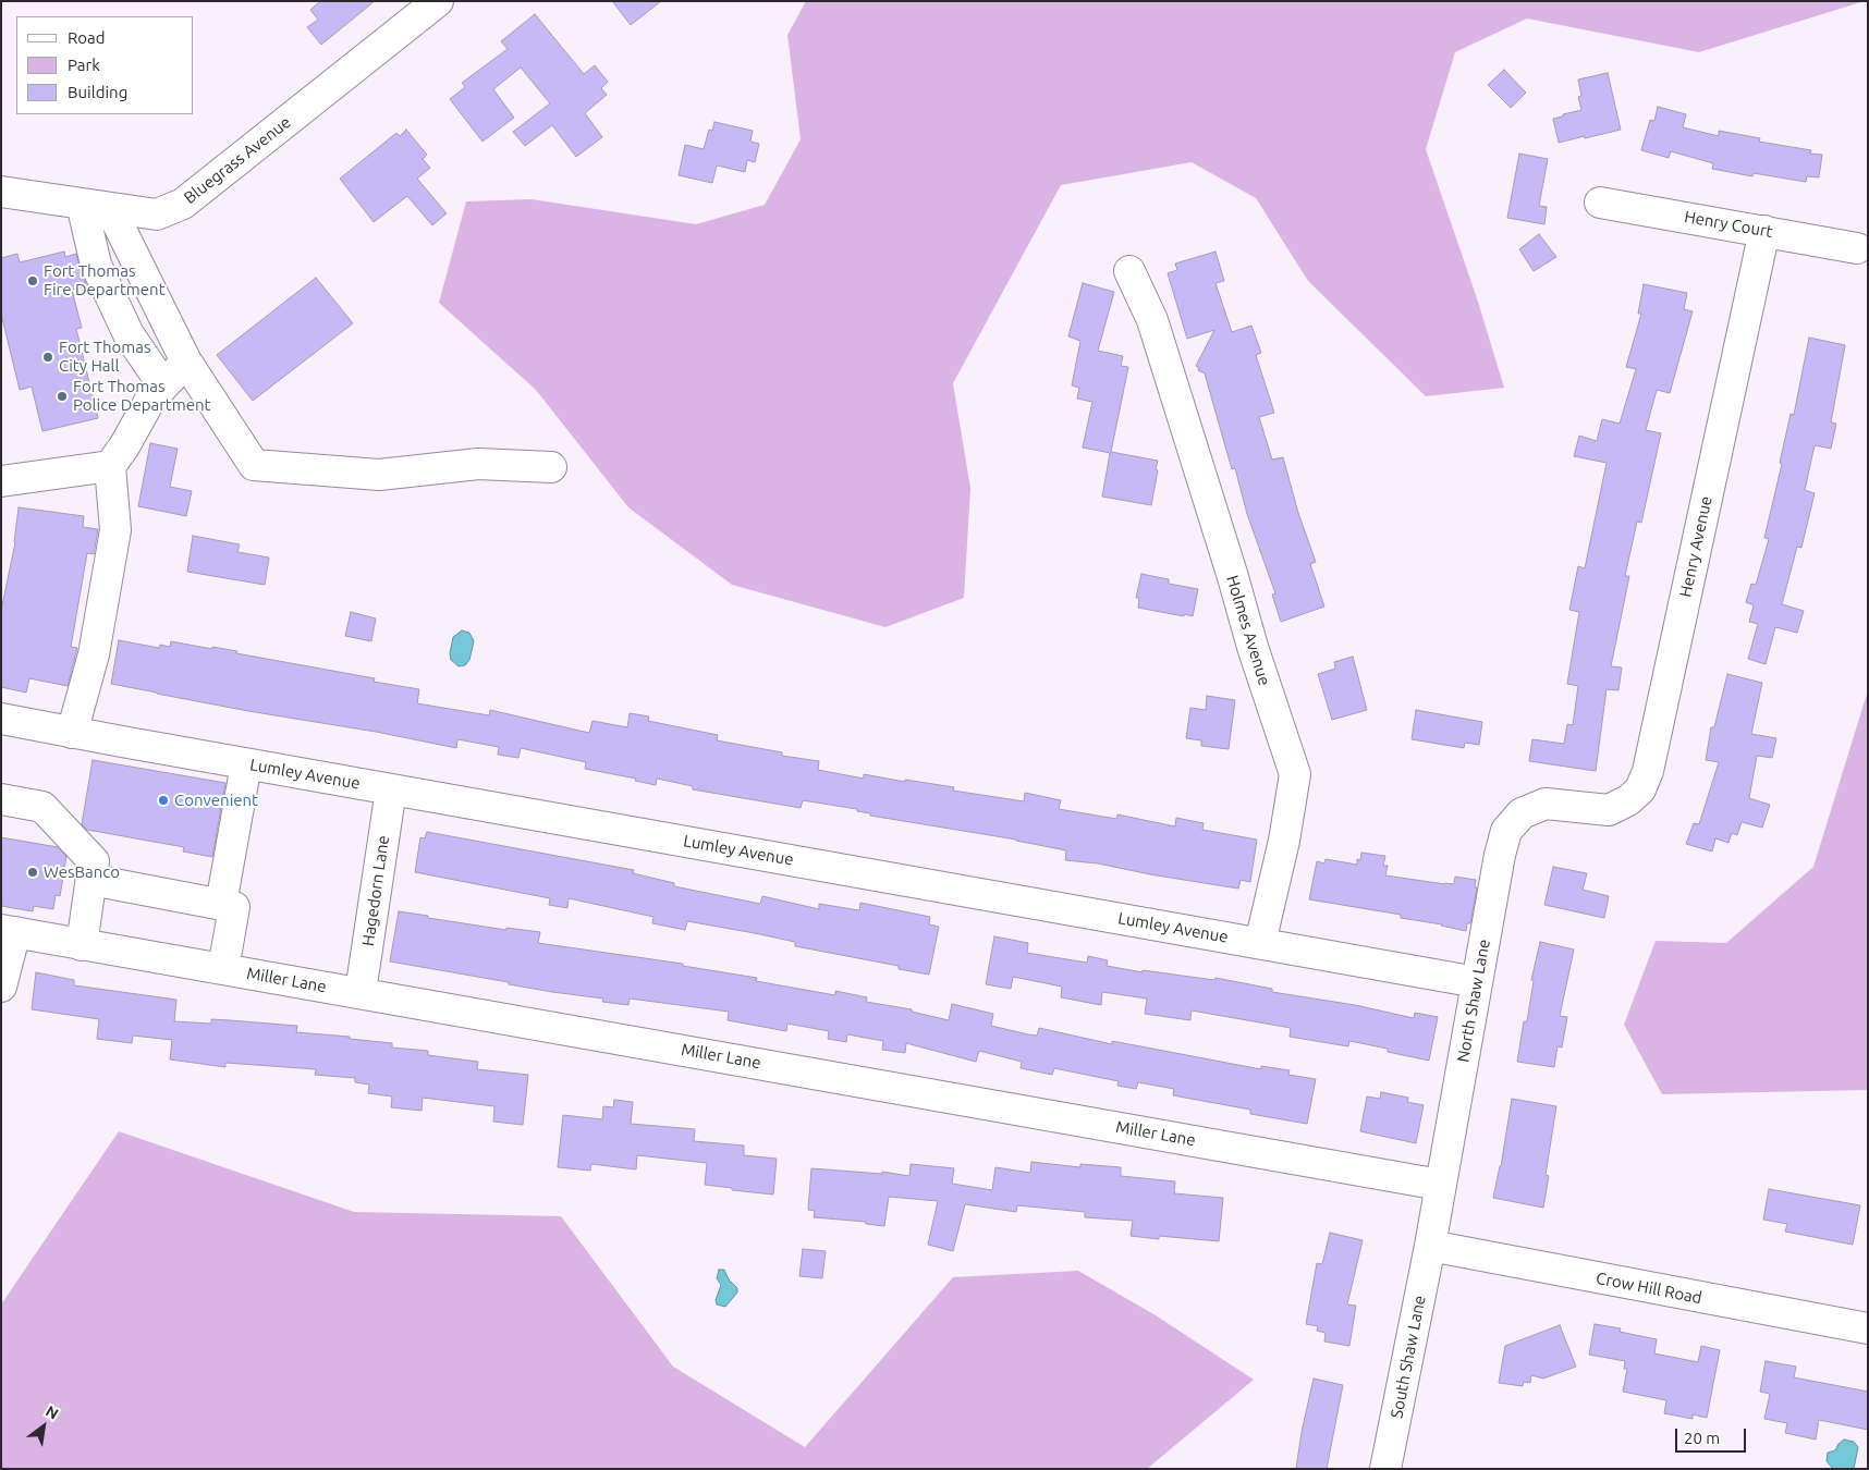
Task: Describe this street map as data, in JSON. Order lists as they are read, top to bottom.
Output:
{
  "streets": {
    "street": [
      "Bluegrass Avenue",
      "Henry Court",
      "Henry Avenue",
      "Holmes Avenue",
      "Lumley Avenue",
      "Hagedorn Lane",
      "Miller Lane",
      "North Shaw Lane",
      "Crow Hill Road",
      "South Shaw Lane"
    ]
  },
  "crossings": [
    ["Henry Court", "Henry Avenue"],
    ["Henry Avenue", "North Shaw Lane"],
    ["Holmes Avenue", "Lumley Avenue"],
    ["Lumley Avenue", "Hagedorn Lane"],
    ["Lumley Avenue", "North Shaw Lane"],
    ["Hagedorn Lane", "Miller Lane"],
    ["Miller Lane", "North Shaw Lane"],
    ["North Shaw Lane", "Crow Hill Road"],
    ["North Shaw Lane", "South Shaw Lane"],
    ["Crow Hill Road", "South Shaw Lane"]
  ],
  "places": [
    "Fort Thomas Fire Department",
    "Fort Thomas City Hall",
    "Fort Thomas Police Department",
    "Convenient",
    "WesBanco"
  ],
  "legend": ["Road", "Park", "Building"],
  "scale_bar": "20 m",
  "north": "top right"
}
